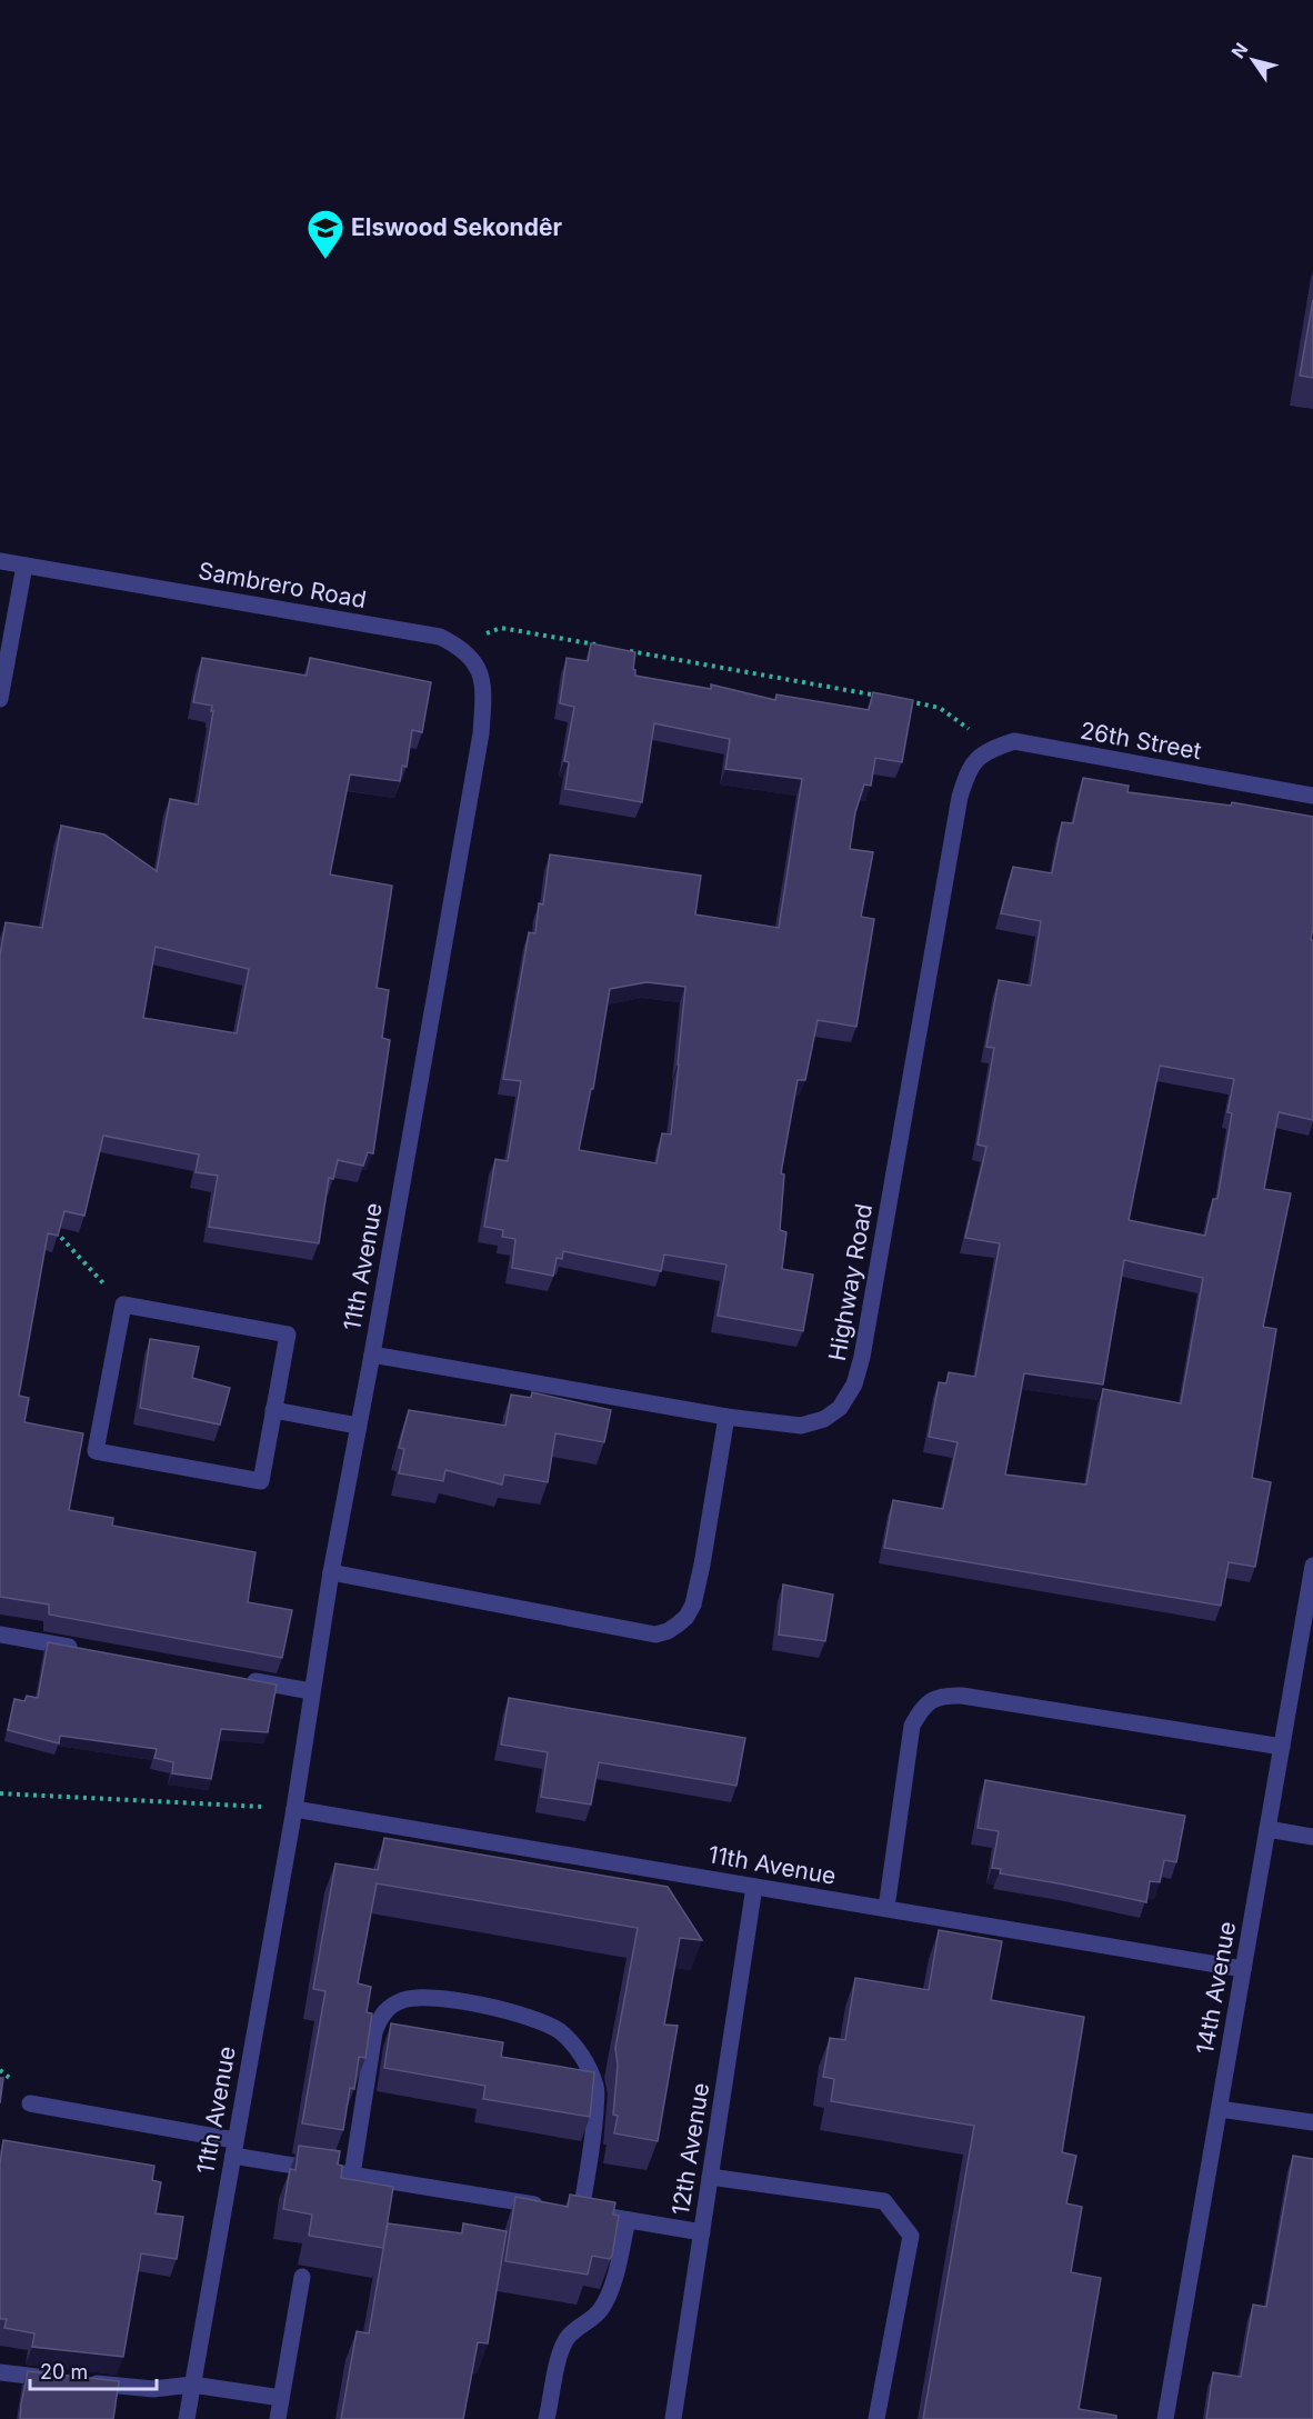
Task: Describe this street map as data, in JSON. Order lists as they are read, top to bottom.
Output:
{
  "streets": {
    "street": [
      "Sambrero Road",
      "26th Street",
      "11th Avenue",
      "Highway Road",
      "14th Avenue",
      "12th Avenue"
    ]
  },
  "crossings": [
    ["Sambrero Road", "11th Avenue"],
    ["26th Street", "Highway Road"],
    ["11th Avenue", "Highway Road"],
    ["11th Avenue", "14th Avenue"],
    ["11th Avenue", "12th Avenue"]
  ],
  "places": {
    "school or university": ["Elswood Sekondêr"]
  },
  "scale_bar": "20 m",
  "north": "top left"
}
